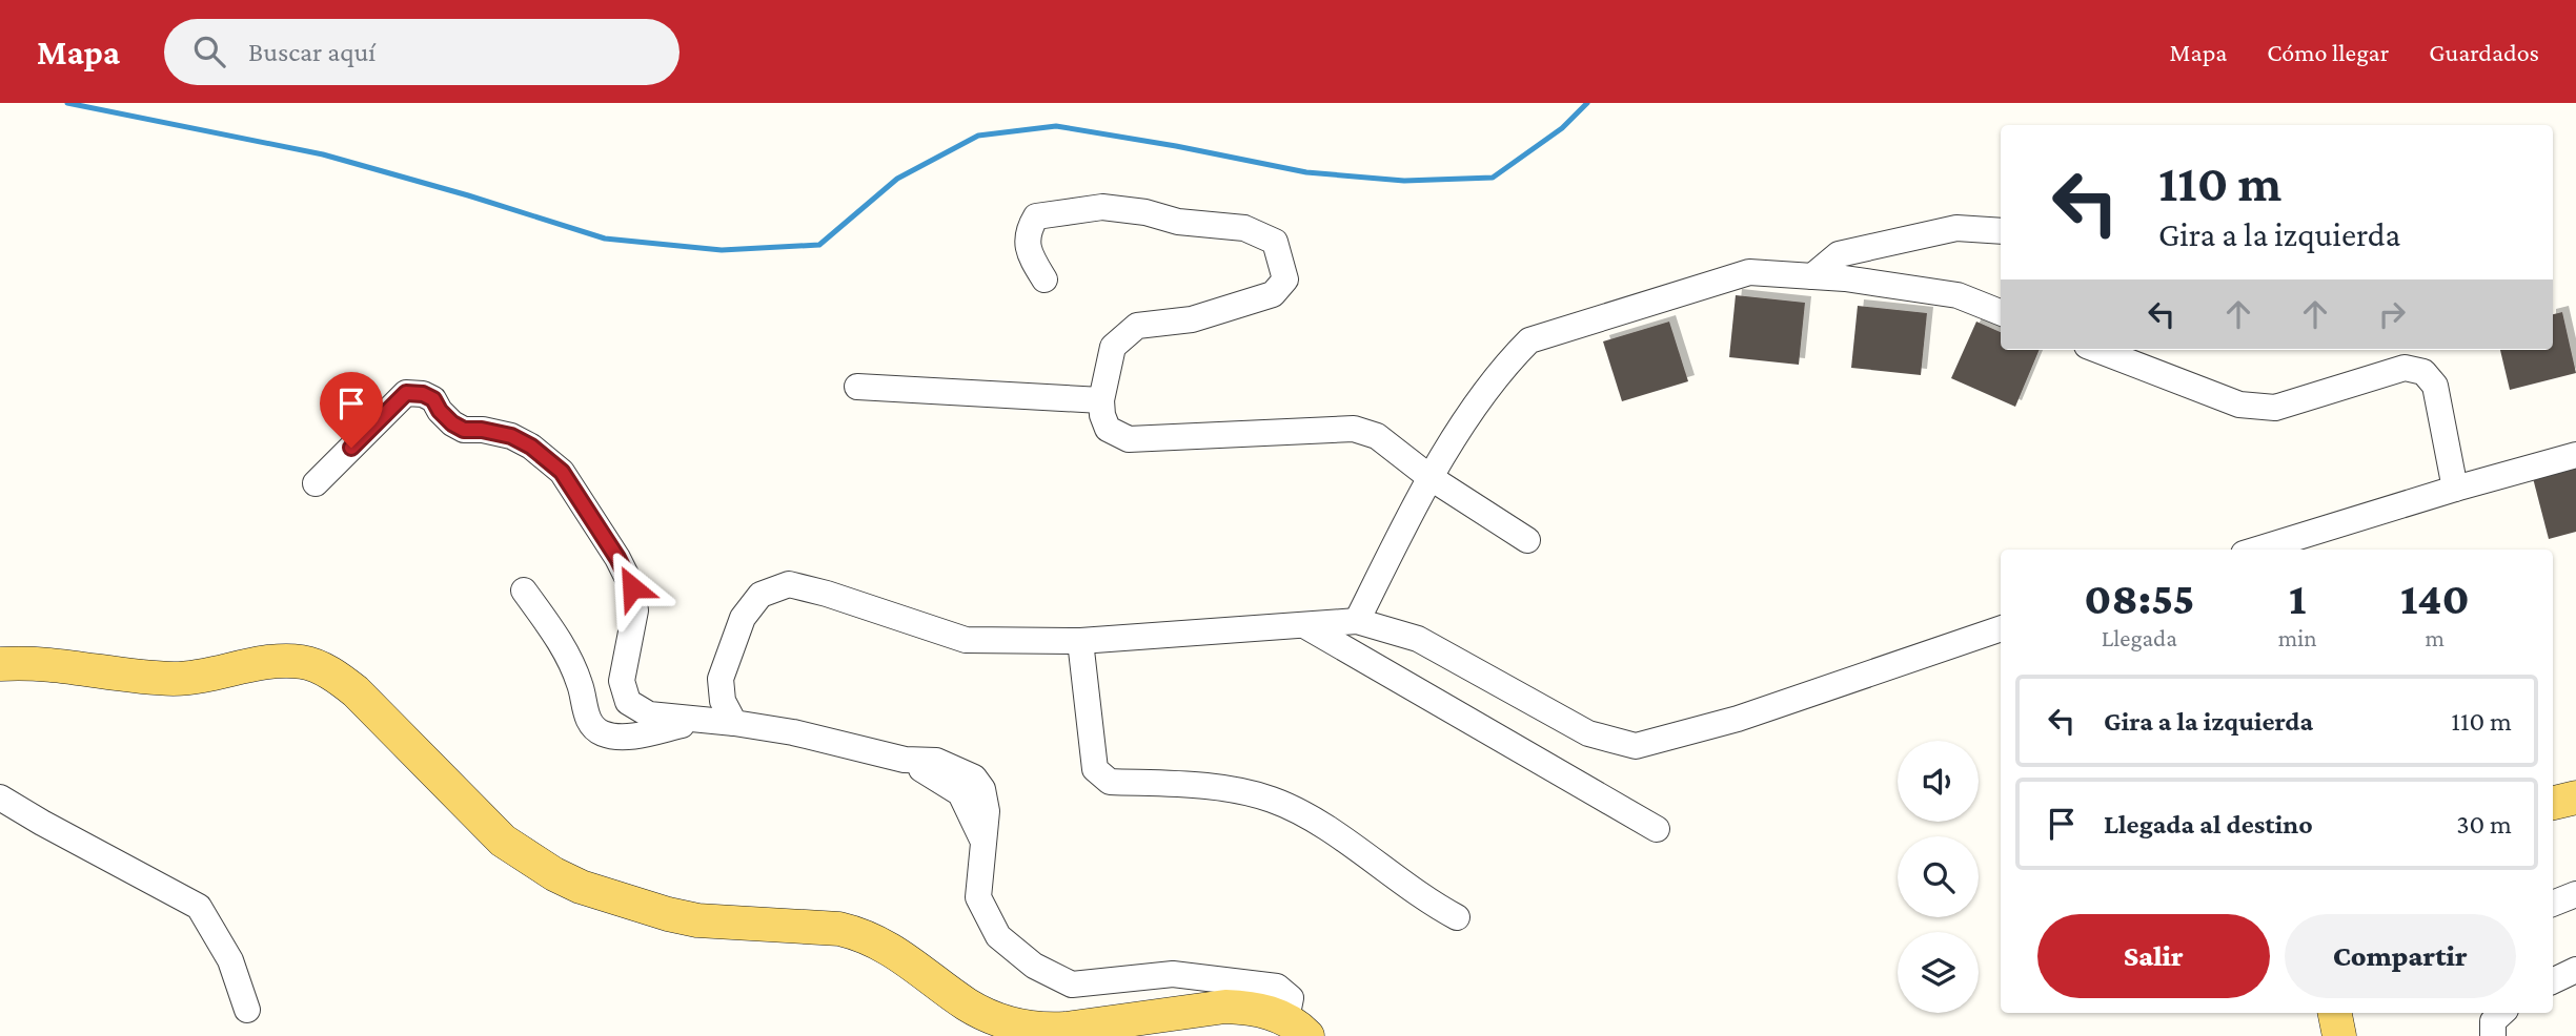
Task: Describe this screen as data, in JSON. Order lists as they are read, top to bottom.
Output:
{
  "page": {
    "header": "Mapa",
    "search": "Buscar aquí",
    "nav": ["Mapa", "Cómo llegar", "Guardados"],
    "turn": ["110 m", "Gira a la izquierda"],
    "eta": [
      "08:55",
      "Llegada",
      "1",
      "min",
      "140",
      "m"
    ],
    "list": [
      {
        "name": "Gira a la izquierda",
        "value": "110 m"
      },
      {
        "name": "Llegada al destino",
        "value": "30 m"
      }
    ],
    "buttons": ["Salir", "Compartir"]
  }
}
